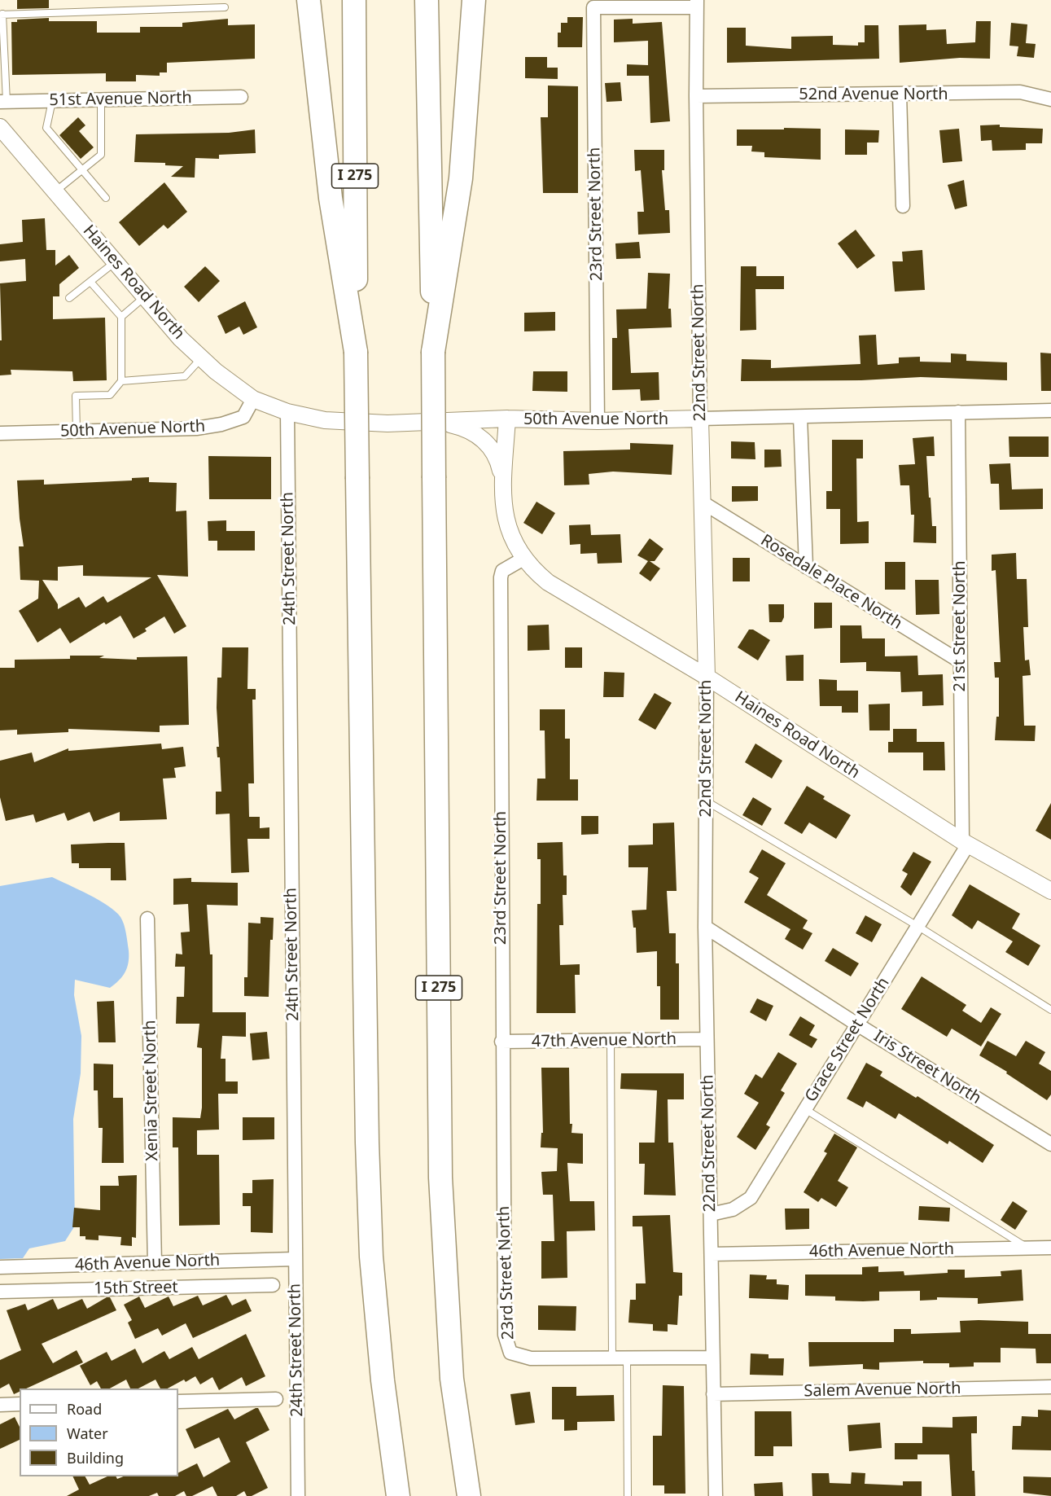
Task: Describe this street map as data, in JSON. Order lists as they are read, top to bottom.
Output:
{
  "streets": {
    "highway": ["I 275"],
    "street": [
      "52nd Avenue North",
      "51st Avenue North",
      "23rd Street North",
      "Haines Road North",
      "22nd Street North",
      "50th Avenue North",
      "24th Street North",
      "Rosedale Place North",
      "21st Street North",
      "Grace Street North",
      "47th Avenue North",
      "Iris Street North",
      "Xenia Street North",
      "46th Avenue North",
      "15th Street",
      "Salem Avenue North"
    ]
  },
  "crossings": [
    ["52nd Avenue North", "22nd Street North"],
    ["23rd Street North", "Haines Road North"],
    ["23rd Street North", "22nd Street North"],
    ["23rd Street North", "50th Avenue North"],
    ["23rd Street North", "47th Avenue North"],
    ["Haines Road North", "22nd Street North"],
    ["Haines Road North", "50th Avenue North"],
    ["Haines Road North", "24th Street North"],
    ["Haines Road North", "21st Street North"],
    ["Haines Road North", "Grace Street North"],
    ["22nd Street North", "50th Avenue North"],
    ["22nd Street North", "Rosedale Place North"],
    ["22nd Street North", "Grace Street North"],
    ["22nd Street North", "47th Avenue North"],
    ["22nd Street North", "Iris Street North"],
    ["22nd Street North", "46th Avenue North"],
    ["22nd Street North", "Salem Avenue North"],
    ["50th Avenue North", "24th Street North"],
    ["50th Avenue North", "21st Street North"],
    ["24th Street North", "46th Avenue North"],
    ["Rosedale Place North", "21st Street North"],
    ["21st Street North", "Grace Street North"],
    ["Grace Street North", "Iris Street North"],
    ["Xenia Street North", "46th Avenue North"]
  ],
  "legend": ["Road", "Water", "Building"]
}
